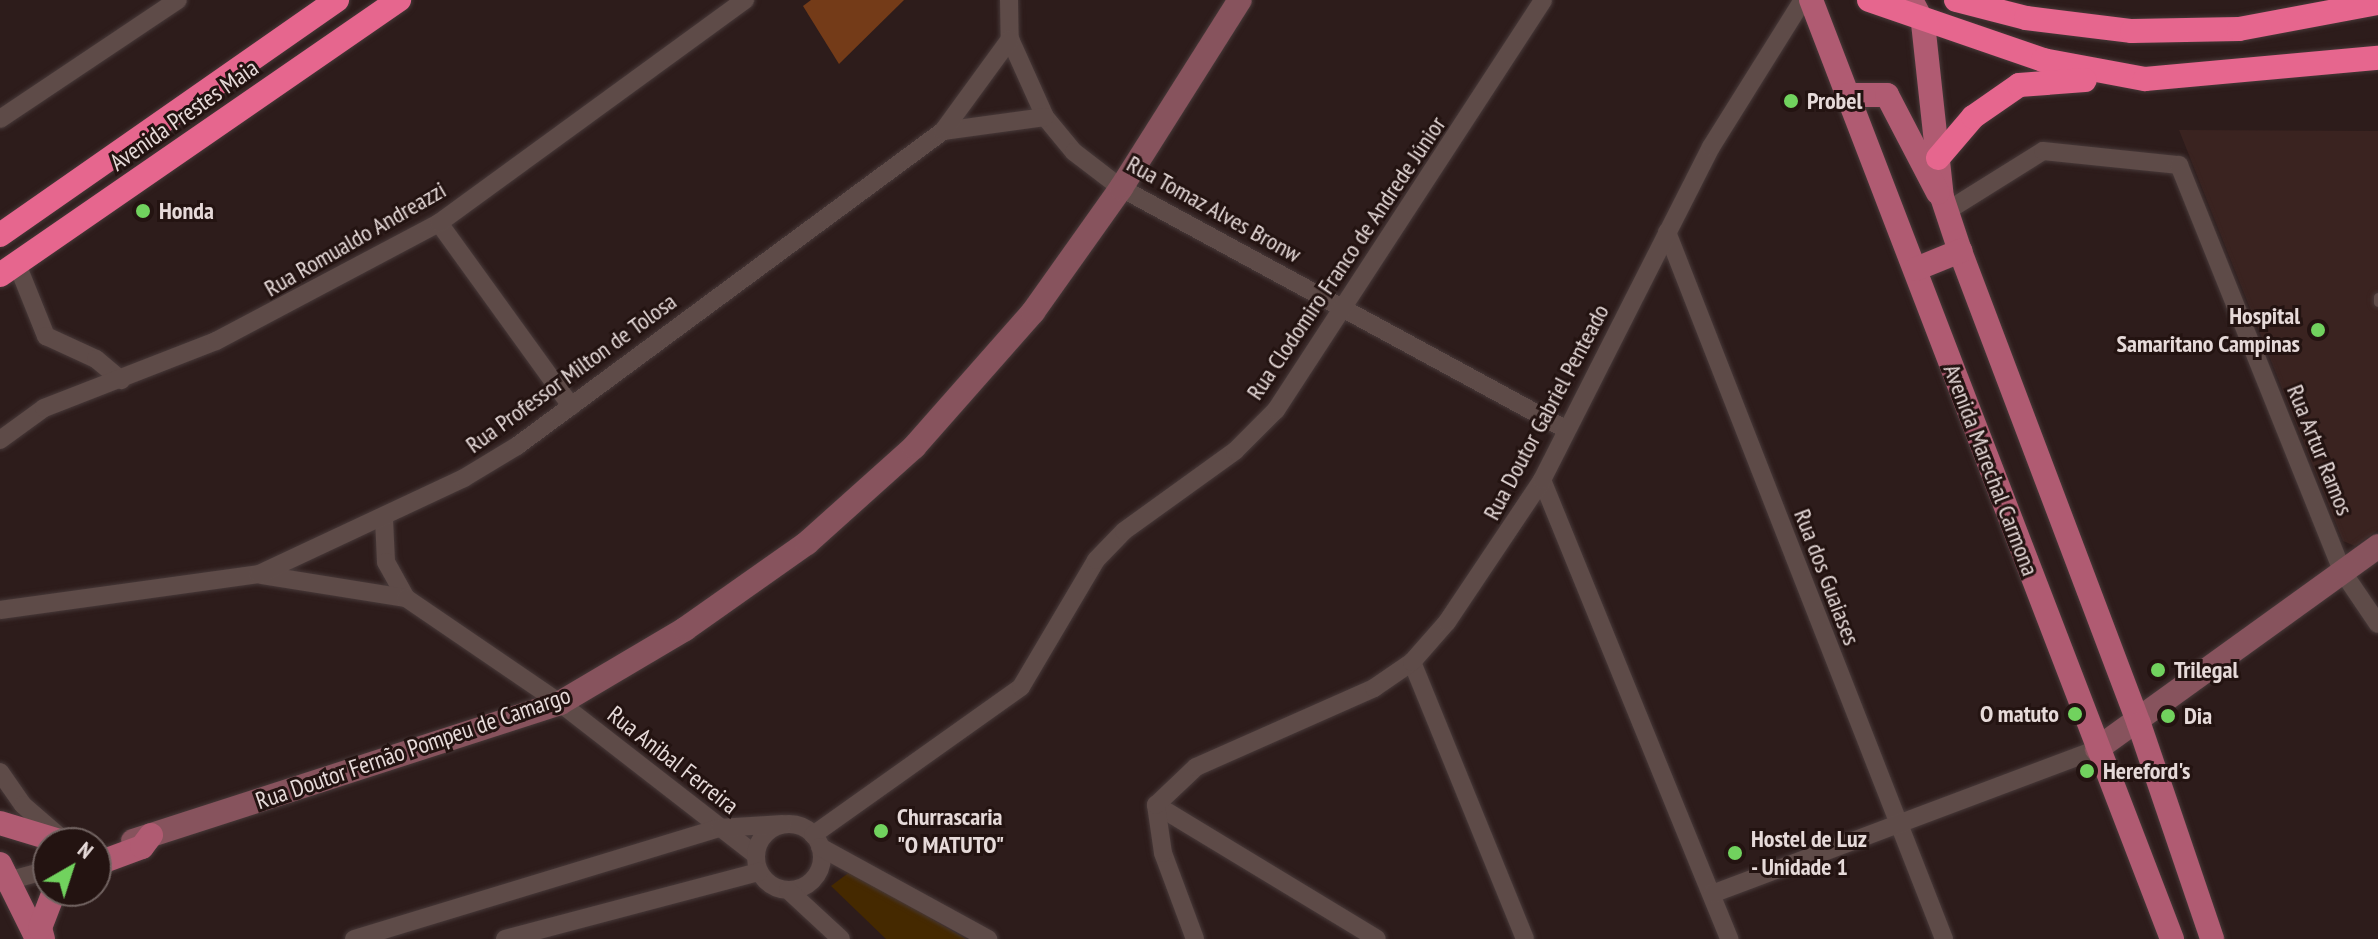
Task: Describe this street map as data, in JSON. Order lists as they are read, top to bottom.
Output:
{
  "streets": {
    "highway": ["Avenida Prestes Maia"],
    "main road": ["Avenida Marechal Carmona"],
    "street": [
      "Rua Tomaz Alves Bronw",
      "Rua Romualdo Andreazzi",
      "Rua Clodomiro Franco de Andrede Júnior",
      "Rua Professor Milton de Tolosa",
      "Rua Doutor Gabriel Penteado",
      "Rua Artur Ramos",
      "Rua dos Guaiases",
      "Rua Doutor Fernão Pompeu de Camargo",
      "Rua Anibal Ferreira"
    ]
  },
  "crossings": [
    ["Rua Tomaz Alves Bronw", "Rua Clodomiro Franco de Andrede Júnior"],
    ["Rua Tomaz Alves Bronw", "Rua Professor Milton de Tolosa"],
    ["Rua Tomaz Alves Bronw", "Rua Doutor Gabriel Penteado"],
    ["Rua Tomaz Alves Bronw", "Rua Doutor Fernão Pompeu de Camargo"],
    ["Rua Clodomiro Franco de Andrede Júnior", "Rua Anibal Ferreira"],
    ["Rua Professor Milton de Tolosa", "Rua Anibal Ferreira"],
    ["Rua Doutor Gabriel Penteado", "Rua dos Guaiases"],
    ["Rua Artur Ramos", "Avenida Marechal Carmona"],
    ["Rua Doutor Fernão Pompeu de Camargo", "Rua Anibal Ferreira"]
  ],
  "places": [
    "Probel",
    "Honda",
    "Hospital Samaritano Campinas",
    "Trilegal",
    "O matuto",
    "Dia",
    "Hereford's",
    "Churrascaria \"O MATUTO\"",
    "Hostel de Luz - Unidade 1"
  ],
  "north": "top right"
}
